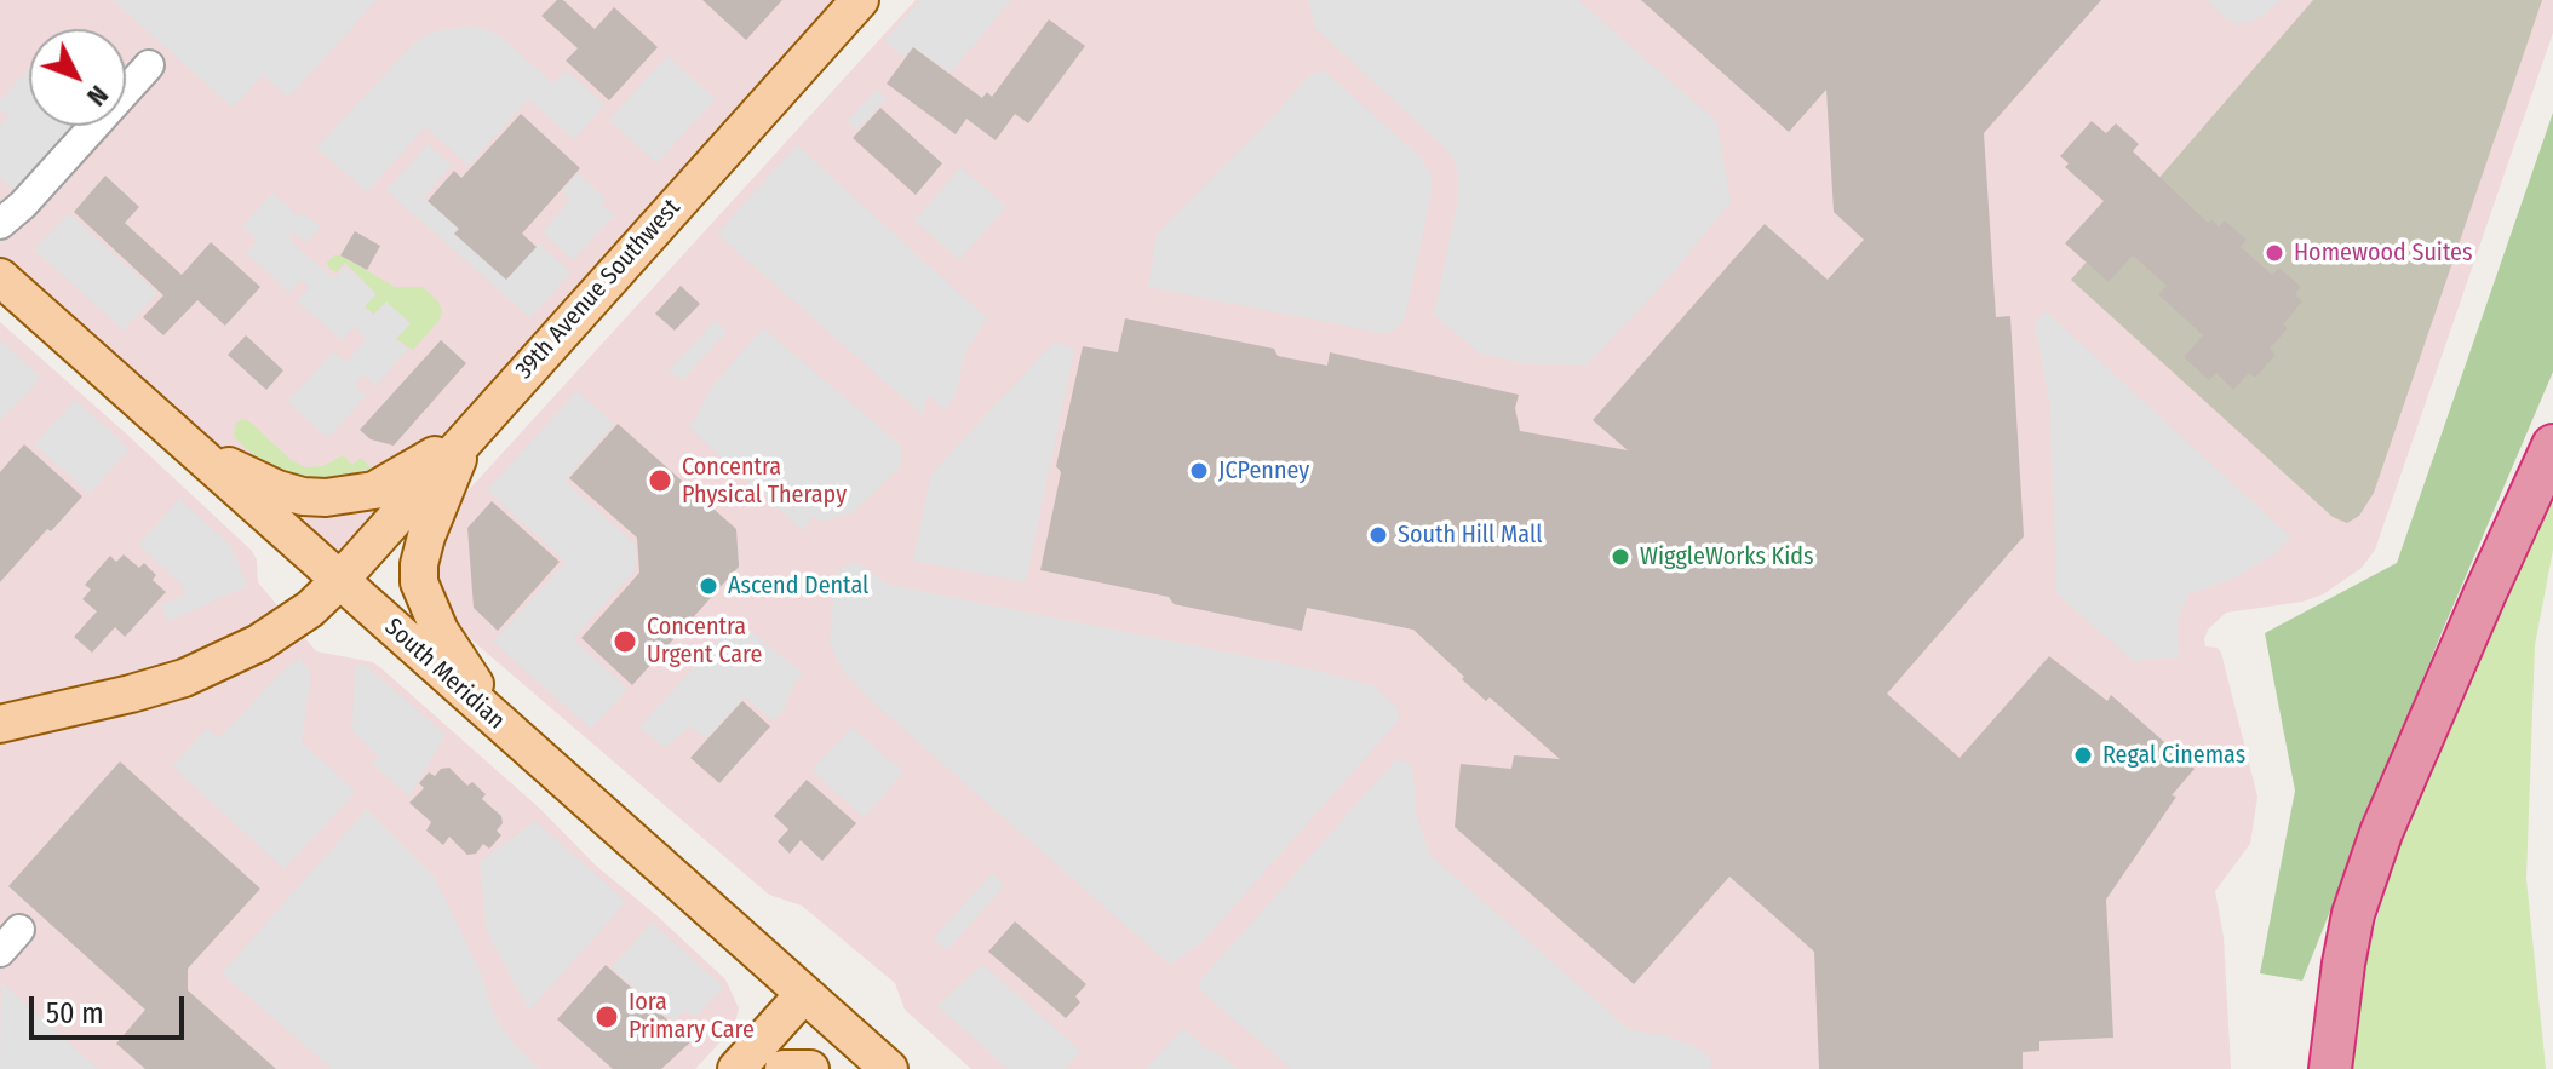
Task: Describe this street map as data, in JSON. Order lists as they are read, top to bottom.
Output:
{
  "streets": {
    "main road": ["39th Avenue Southwest", "South Meridian"]
  },
  "crossings": [
    ["39th Avenue Southwest", "South Meridian"]
  ],
  "places": [
    "Homewood Suites",
    "JCPenney",
    "Concentra Physical Therapy",
    "South Hill Mall",
    "WiggleWorks Kids",
    "Ascend Dental",
    "Concentra Urgent Care",
    "Regal Cinemas",
    "Iora Primary Care"
  ],
  "scale_bar": "50 m",
  "north": "bottom right"
}
